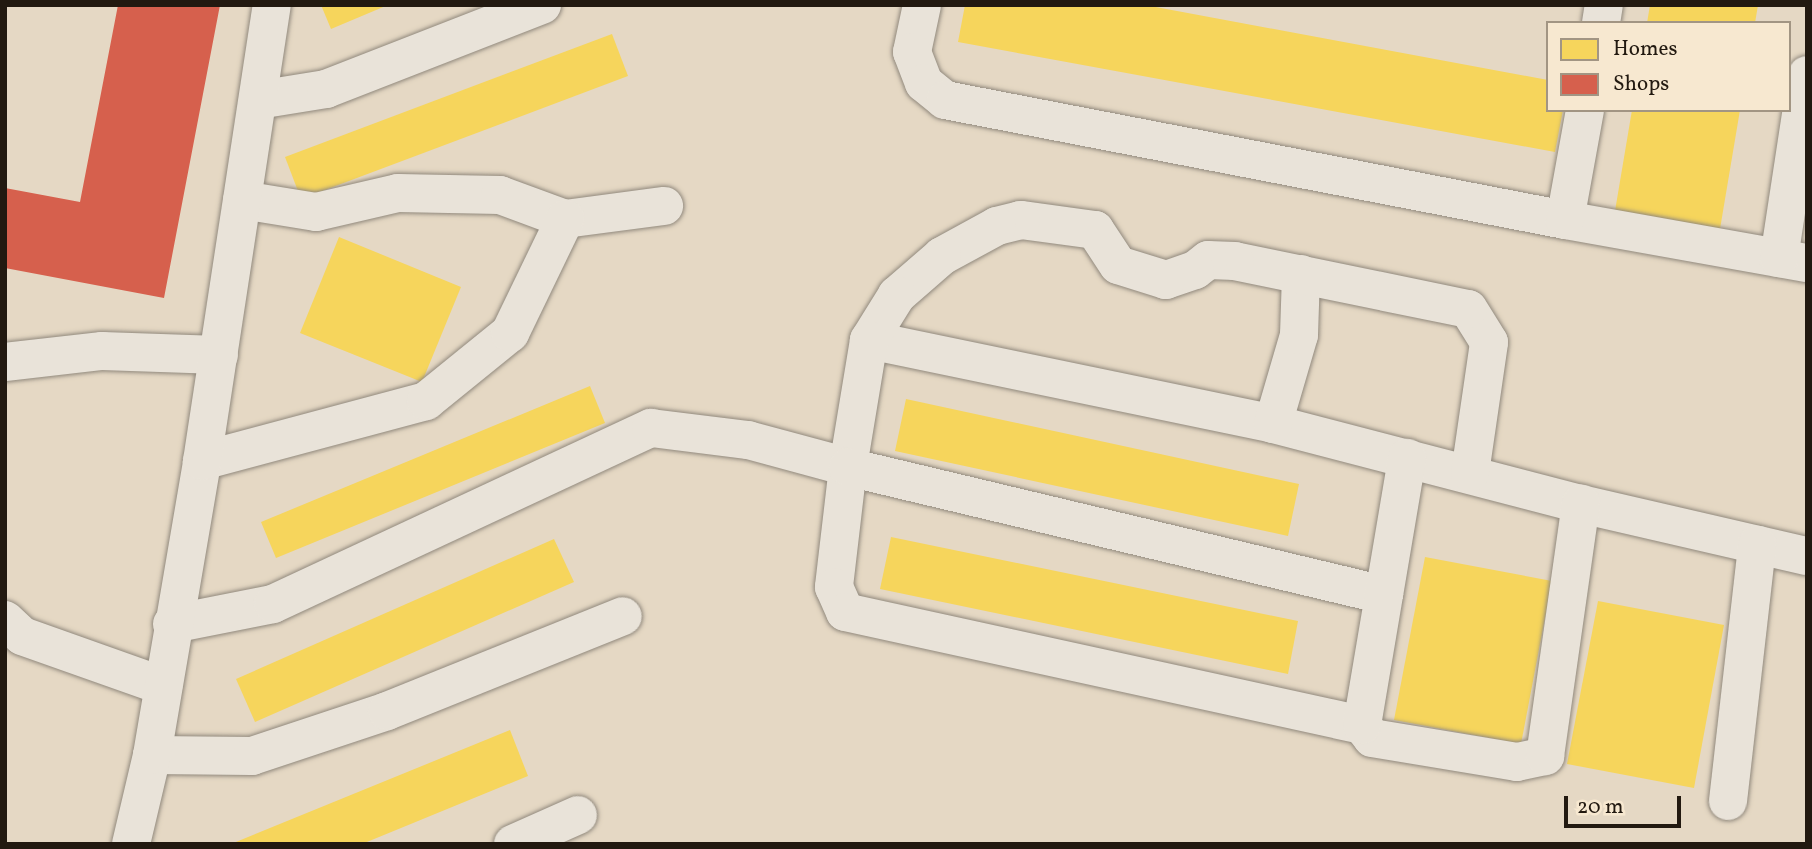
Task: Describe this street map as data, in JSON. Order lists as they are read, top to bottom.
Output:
{
  "legend": ["Homes", "Shops"],
  "scale_bar": "20 m"
}
